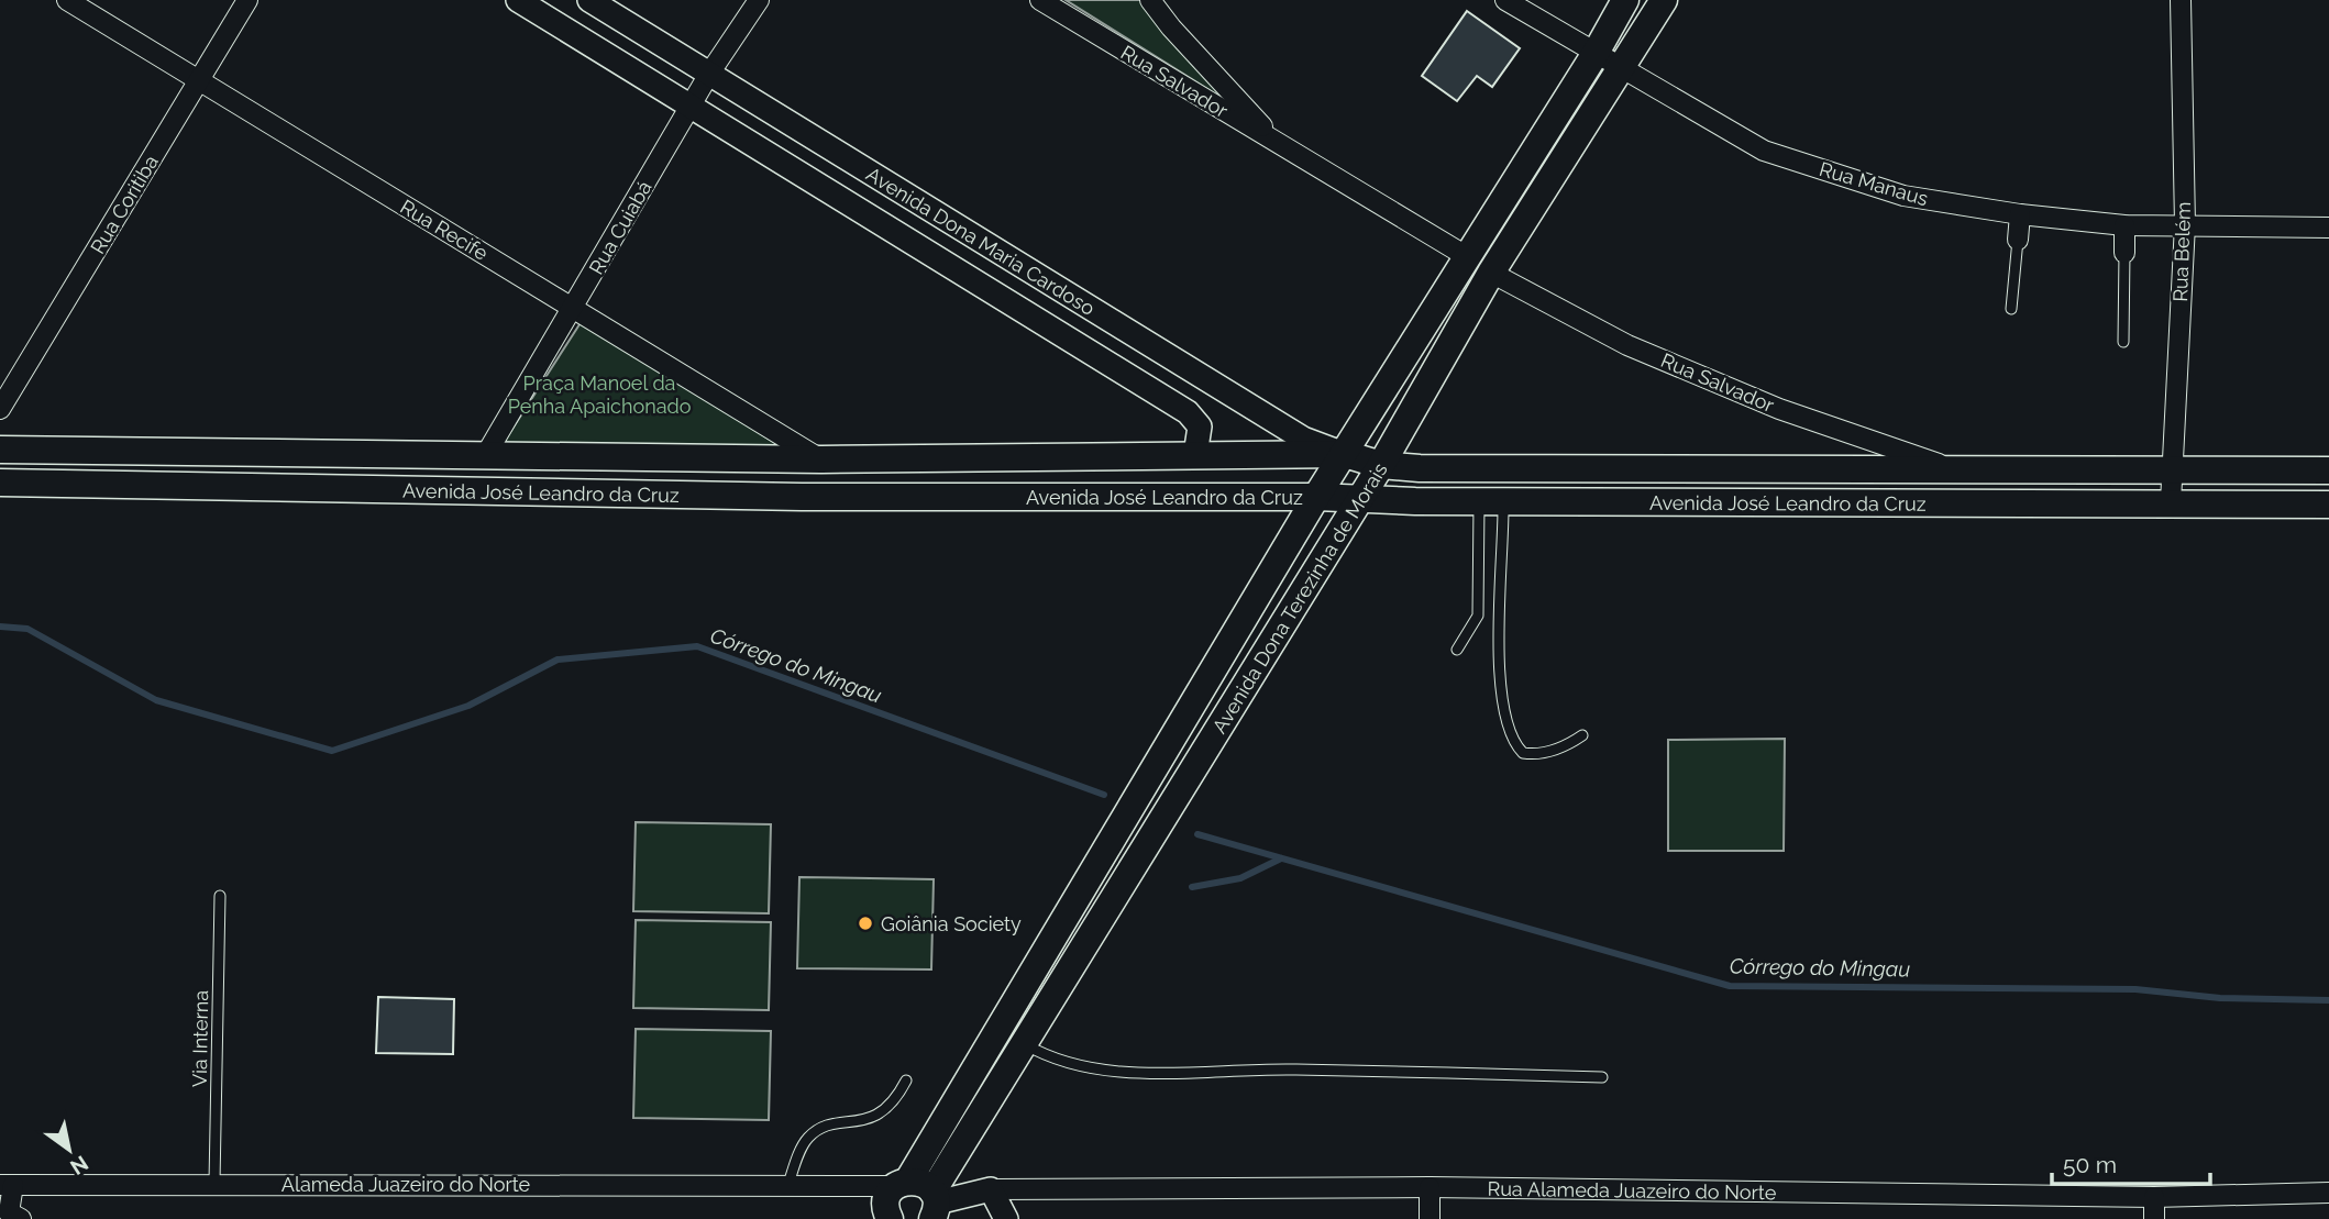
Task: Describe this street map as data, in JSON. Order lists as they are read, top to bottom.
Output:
{
  "streets": {
    "main road": ["Avenida Dona Maria Cardoso", "Avenida José Leandro da Cruz", "Avenida Dona Terezinha de Morais"],
    "street": [
      "Rua Salvador",
      "Rua Manaus",
      "Rua Coritiba",
      "Rua Cuiabá",
      "Rua Recife",
      "Rua Belém",
      "Alameda Juazeiro do Norte",
      "Rua Alameda Juazeiro do Norte"
    ],
    "lane": ["Via Interna"]
  },
  "crossings": [
    ["Rua Salvador", "Avenida José Leandro da Cruz"],
    ["Rua Salvador", "Avenida Dona Terezinha de Morais"],
    ["Rua Manaus", "Rua Belém"],
    ["Rua Manaus", "Avenida Dona Terezinha de Morais"],
    ["Rua Coritiba", "Rua Recife"],
    ["Rua Cuiabá", "Rua Recife"],
    ["Rua Cuiabá", "Avenida Dona Maria Cardoso"],
    ["Rua Cuiabá", "Avenida José Leandro da Cruz"],
    ["Rua Recife", "Avenida José Leandro da Cruz"],
    ["Avenida Dona Maria Cardoso", "Avenida José Leandro da Cruz"],
    ["Avenida Dona Maria Cardoso", "Avenida Dona Terezinha de Morais"],
    ["Rua Belém", "Avenida José Leandro da Cruz"],
    ["Avenida José Leandro da Cruz", "Avenida Dona Terezinha de Morais"],
    ["Avenida Dona Terezinha de Morais", "Alameda Juazeiro do Norte"],
    ["Avenida Dona Terezinha de Morais", "Rua Alameda Juazeiro do Norte"],
    ["Via Interna", "Alameda Juazeiro do Norte"],
    ["Alameda Juazeiro do Norte", "Rua Alameda Juazeiro do Norte"]
  ],
  "water": ["Córrego do Mingau"],
  "parks": ["Praça Manoel da Penha Apaichonado"],
  "places": ["Goiânia Society"],
  "scale_bar": "50 m",
  "north": "bottom right"
}
